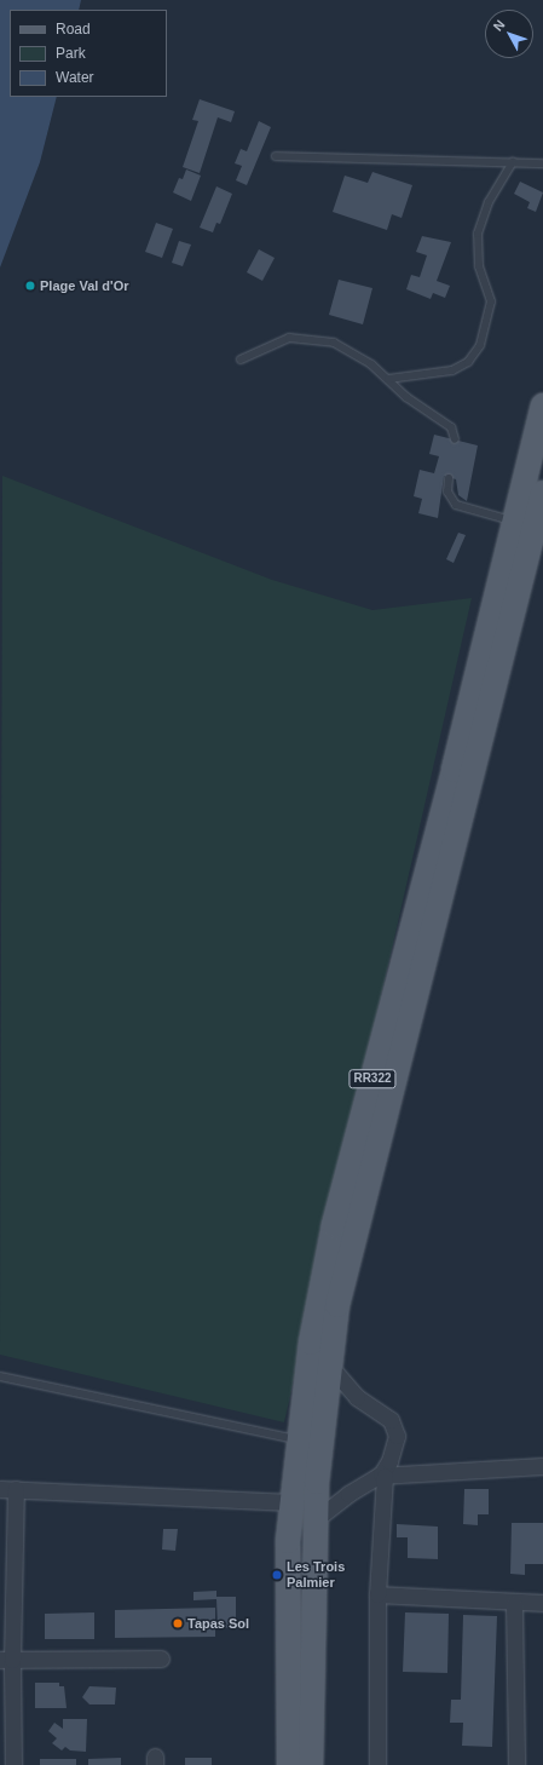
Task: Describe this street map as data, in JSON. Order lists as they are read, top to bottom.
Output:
{
  "streets": {
    "main road": ["RR322"]
  },
  "places": ["Plage Val d'Or", "Les Trois Palmier", "Tapas Sol"],
  "legend": ["Road", "Park", "Water"],
  "north": "top left"
}
